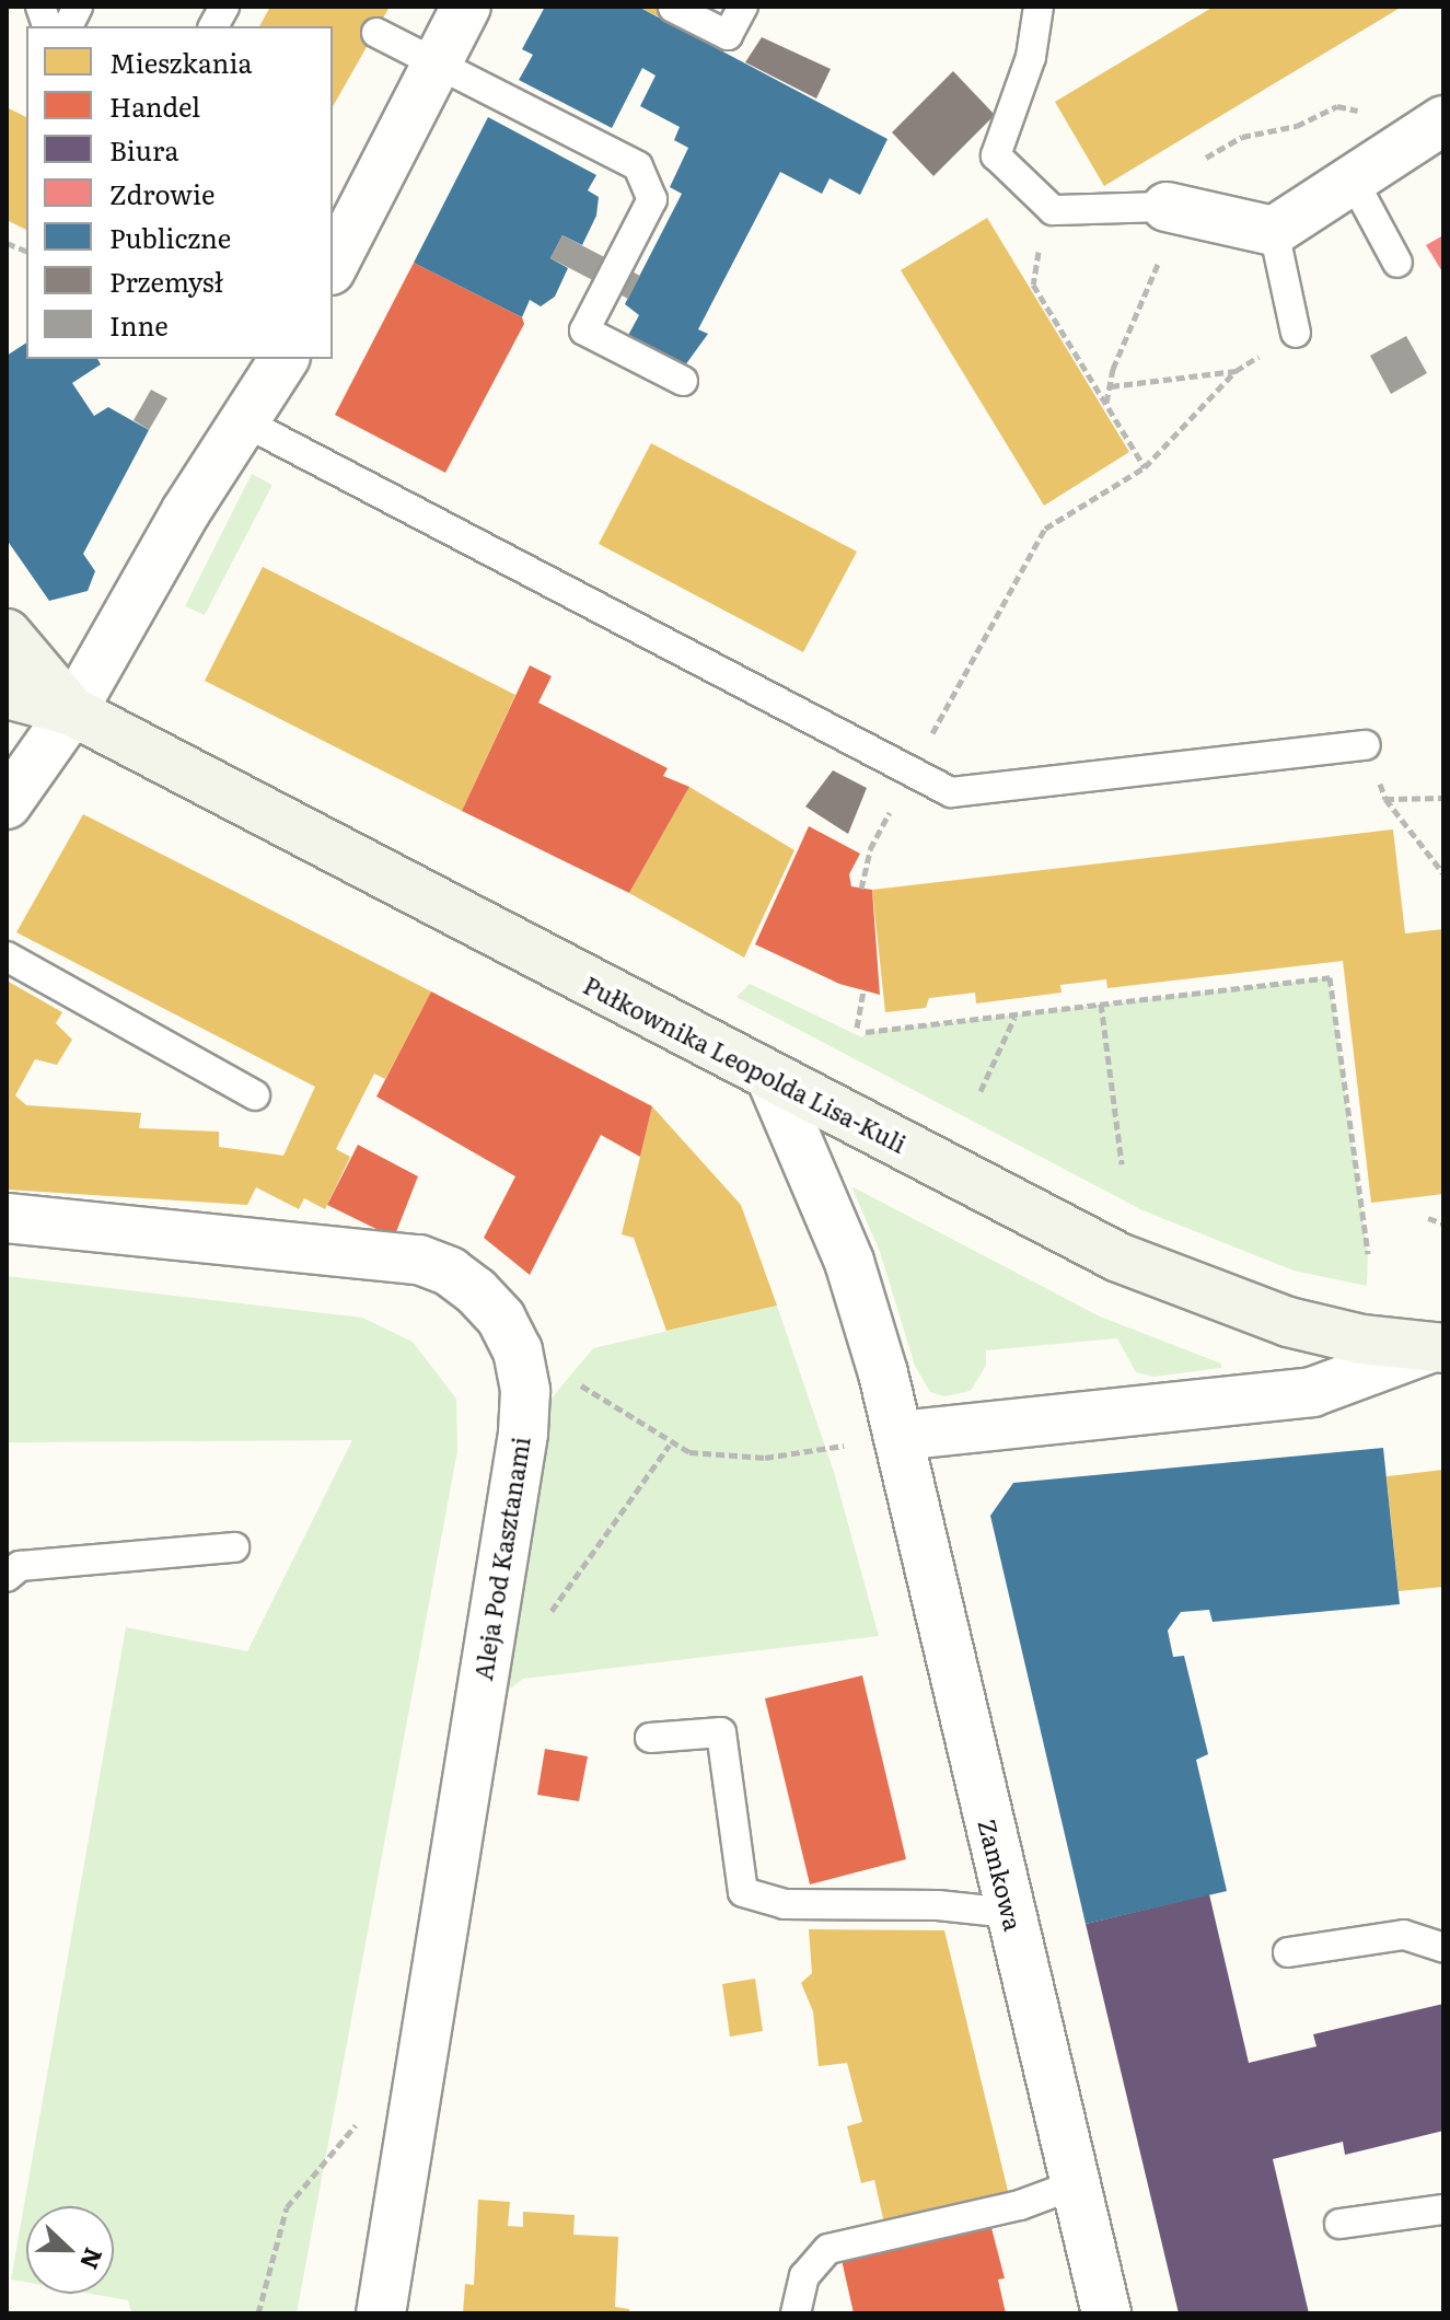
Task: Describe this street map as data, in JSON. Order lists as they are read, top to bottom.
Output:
{
  "streets": {
    "main road": ["Pułkownika Leopolda Lisa-Kuli"],
    "street": ["Aleja Pod Kasztanami", "Zamkowa"]
  },
  "crossings": [
    ["Pułkownika Leopolda Lisa-Kuli", "Zamkowa"]
  ],
  "legend": [
    "Mieszkania",
    "Handel",
    "Biura",
    "Zdrowie",
    "Publiczne",
    "Przemysł",
    "Inne"
  ],
  "north": "right"
}
